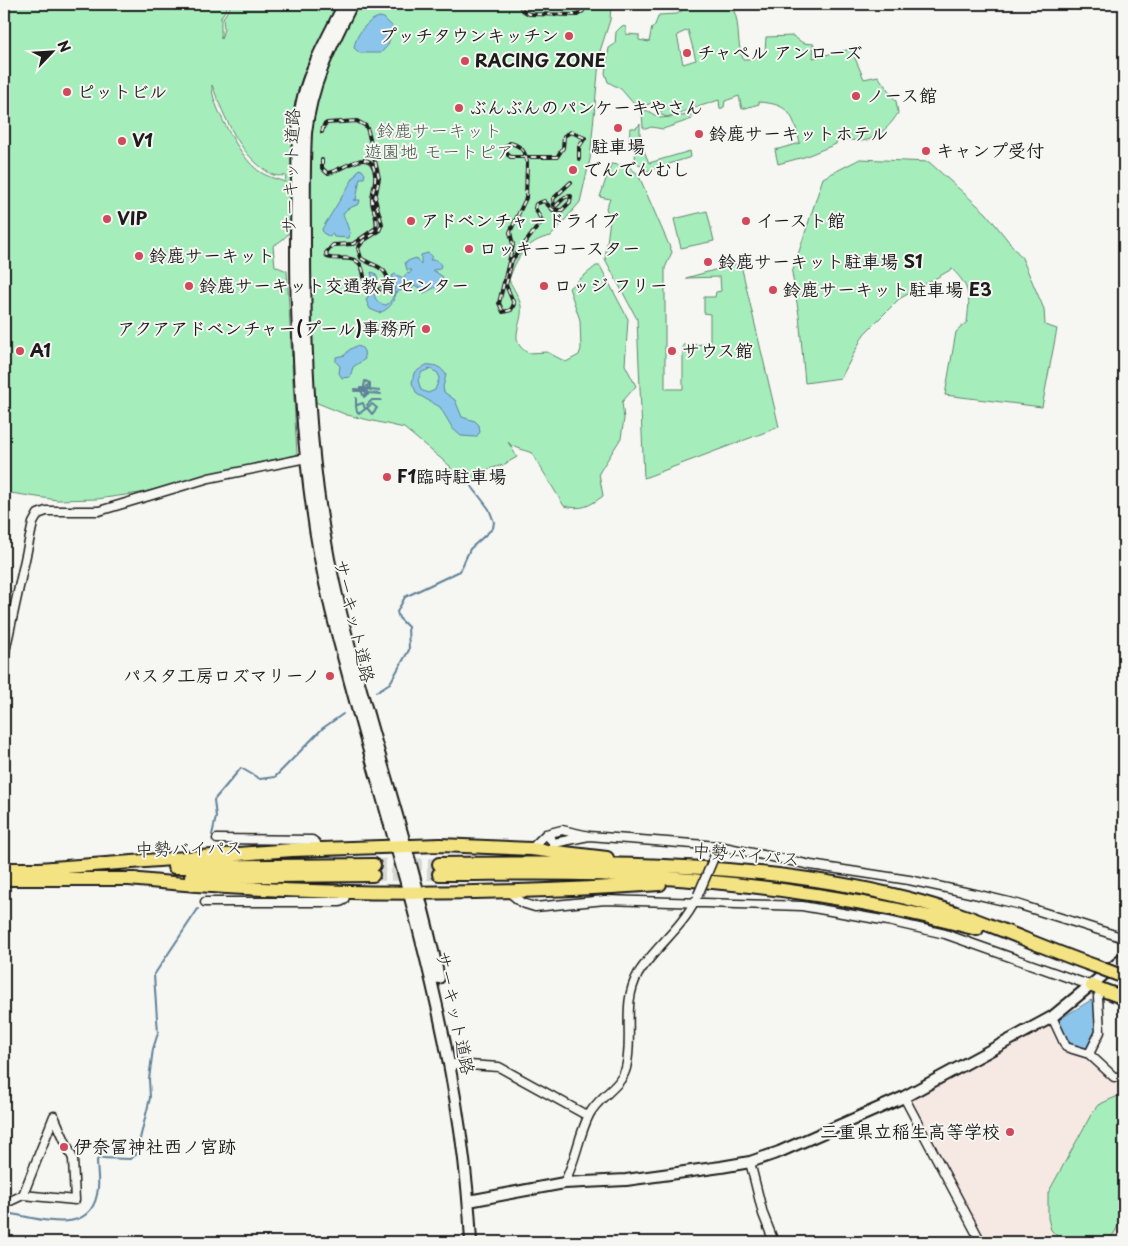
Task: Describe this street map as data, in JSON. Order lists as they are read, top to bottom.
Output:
{
  "streets": {
    "highway": ["中勢バイパス"],
    "street": ["サーキット道路"]
  },
  "parks": ["鈴鹿サーキット 遊園地 モートピア"],
  "places": [
    "プッチタウンキッチン",
    "チャペル アンローズ",
    "RACING ZONE",
    "ピットビル",
    "ノース館",
    "ぶんぶんのパンケーキやさん",
    "駐車場",
    "鈴鹿サーキットホテル",
    "V1",
    "キャンプ受付",
    "でんでんむし",
    "VIP",
    "アドベンチャードライブ",
    "イースト館",
    "ロッキーコースター",
    "鈴鹿サーキット",
    "鈴鹿サーキット駐車場 S1",
    "鈴鹿サーキット交通教育センター",
    "ロッジ フリー",
    "鈴鹿サーキット駐車場 E3",
    "アクアアドベンチャー(プール)事務所",
    "A1",
    "サウス館",
    "F1臨時駐車場",
    "パスタ工房ロズマリーノ",
    "三重県立稲生高等学校",
    "伊奈冨神社西ノ宮跡"
  ],
  "north": "top right"
}
